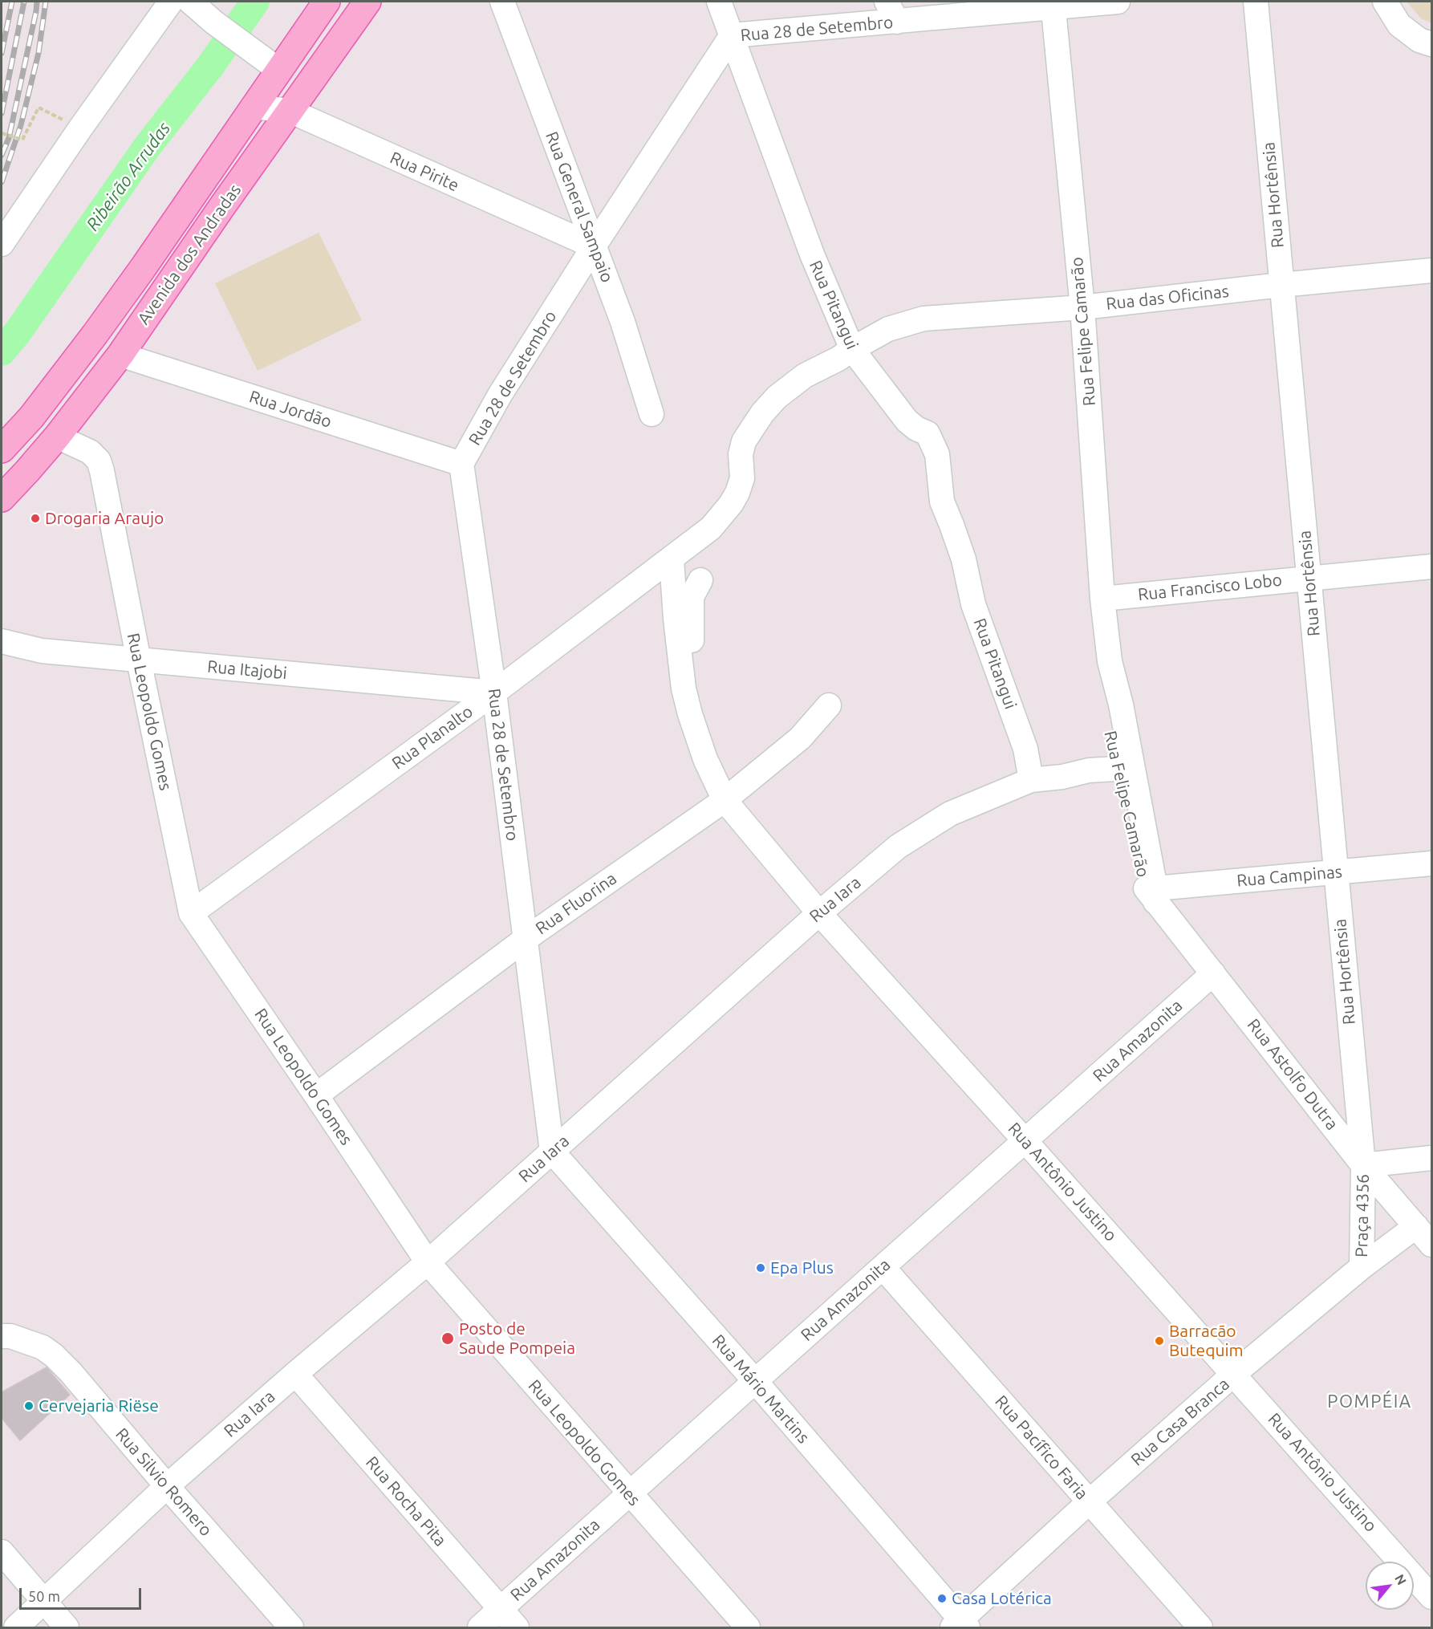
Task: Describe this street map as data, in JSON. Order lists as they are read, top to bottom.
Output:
{
  "streets": {
    "main road": ["Avenida dos Andradas"],
    "street": [
      "Rua 28 de Setembro",
      "Rua Pirite",
      "Rua Hortênsia",
      "Rua General Sampaio",
      "Rua das Oficinas",
      "Rua Pitangui",
      "Rua Felipe Camarão",
      "Rua Jordão",
      "Rua Francisco Lobo",
      "Rua Itajobi",
      "Rua Leopoldo Gomes",
      "Rua Planalto",
      "Rua Campinas",
      "Rua Iara",
      "Rua Fluorina",
      "Rua Amazonita",
      "Rua Astolfo Dutra",
      "Rua Antônio Justino",
      "Praça 4356",
      "Rua Mário Martins",
      "Rua Casa Branca",
      "Rua Pacífico Faria",
      "Rua Silvio Romero",
      "Rua Rocha Pita"
    ]
  },
  "crossings": [
    ["Rua 28 de Setembro", "Rua Pirite"],
    ["Rua 28 de Setembro", "Rua General Sampaio"],
    ["Rua 28 de Setembro", "Rua Pitangui"],
    ["Rua 28 de Setembro", "Rua Felipe Camarão"],
    ["Rua 28 de Setembro", "Rua Jordão"],
    ["Rua 28 de Setembro", "Rua Itajobi"],
    ["Rua 28 de Setembro", "Rua Planalto"],
    ["Rua 28 de Setembro", "Rua Iara"],
    ["Rua 28 de Setembro", "Rua Fluorina"],
    ["Rua 28 de Setembro", "Rua Mário Martins"],
    ["Rua Pirite", "Rua General Sampaio"],
    ["Rua Pirite", "Avenida dos Andradas"],
    ["Rua Hortênsia", "Rua das Oficinas"],
    ["Rua Hortênsia", "Rua Francisco Lobo"],
    ["Rua Hortênsia", "Rua Campinas"],
    ["Rua Hortênsia", "Rua Astolfo Dutra"],
    ["Rua Hortênsia", "Praça 4356"],
    ["Avenida dos Andradas", "Rua Jordão"],
    ["Avenida dos Andradas", "Rua Leopoldo Gomes"],
    ["Rua das Oficinas", "Rua Pitangui"],
    ["Rua das Oficinas", "Rua Felipe Camarão"],
    ["Rua Pitangui", "Rua Iara"],
    ["Rua Felipe Camarão", "Rua Francisco Lobo"],
    ["Rua Felipe Camarão", "Rua Campinas"],
    ["Rua Felipe Camarão", "Rua Iara"],
    ["Rua Felipe Camarão", "Rua Astolfo Dutra"],
    ["Rua Itajobi", "Rua Leopoldo Gomes"],
    ["Rua Itajobi", "Rua Planalto"],
    ["Rua Leopoldo Gomes", "Rua Planalto"],
    ["Rua Leopoldo Gomes", "Rua Iara"],
    ["Rua Leopoldo Gomes", "Rua Fluorina"],
    ["Rua Leopoldo Gomes", "Rua Amazonita"],
    ["Rua Planalto", "Rua Antônio Justino"],
    ["Rua Campinas", "Rua Astolfo Dutra"],
    ["Rua Iara", "Rua Antônio Justino"],
    ["Rua Iara", "Rua Mário Martins"],
    ["Rua Iara", "Rua Silvio Romero"],
    ["Rua Iara", "Rua Rocha Pita"],
    ["Rua Fluorina", "Rua Antônio Justino"],
    ["Rua Amazonita", "Rua Astolfo Dutra"],
    ["Rua Amazonita", "Rua Antônio Justino"],
    ["Rua Amazonita", "Rua Mário Martins"],
    ["Rua Amazonita", "Rua Pacífico Faria"],
    ["Rua Amazonita", "Rua Rocha Pita"],
    ["Rua Astolfo Dutra", "Praça 4356"],
    ["Rua Astolfo Dutra", "Rua Casa Branca"],
    ["Rua Antônio Justino", "Rua Casa Branca"],
    ["Praça 4356", "Rua Casa Branca"],
    ["Rua Mário Martins", "Rua Casa Branca"],
    ["Rua Casa Branca", "Rua Pacífico Faria"]
  ],
  "districts": ["POMPÉIA"],
  "water": ["Ribeirão Arrudas"],
  "places": [
    "Drogaria Araujo",
    "Epa Plus",
    "Posto de Saude Pompeia",
    "Barracão Butequim",
    "Cervejaria Riëse",
    "Casa Lotérica"
  ],
  "scale_bar": "50 m",
  "north": "top right"
}
